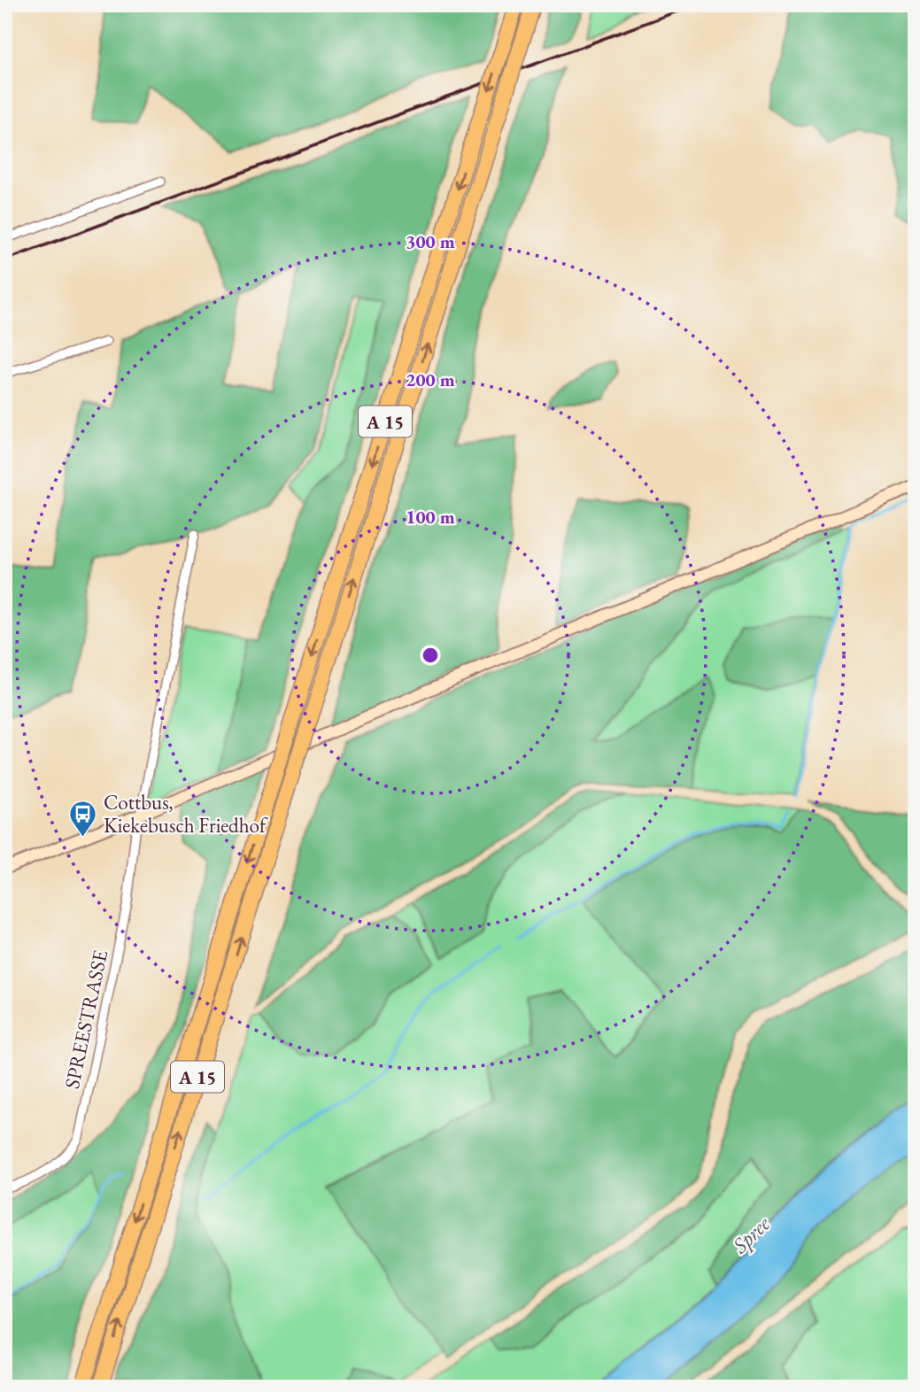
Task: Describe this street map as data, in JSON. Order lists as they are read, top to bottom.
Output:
{
  "streets": {
    "highway": ["A 15"],
    "street": ["SPREESTRASSE"]
  },
  "water": ["Spree"],
  "places": {
    "bus stop": ["Cottbus, Kiekebusch Friedhof"]
  },
  "rings": ["300 m", "200 m", "100 m"]
}
